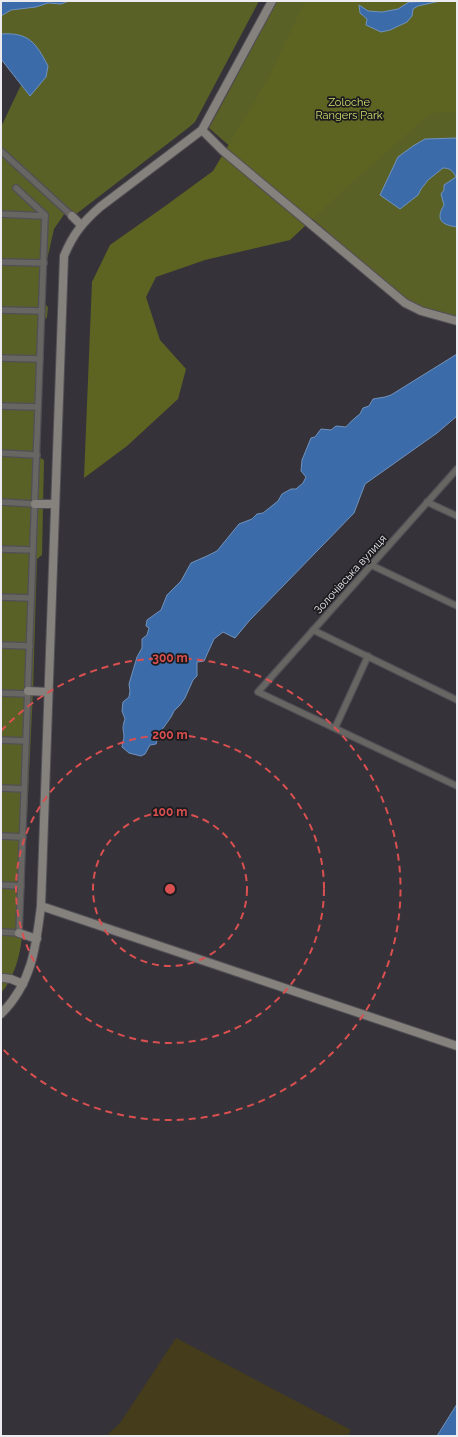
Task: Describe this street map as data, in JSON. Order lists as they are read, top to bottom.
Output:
{
  "streets": {
    "street": ["Золочівська вулиця"]
  },
  "parks": ["Zoloche Rangers Park"],
  "rings": ["300 m", "200 m", "100 m"]
}
